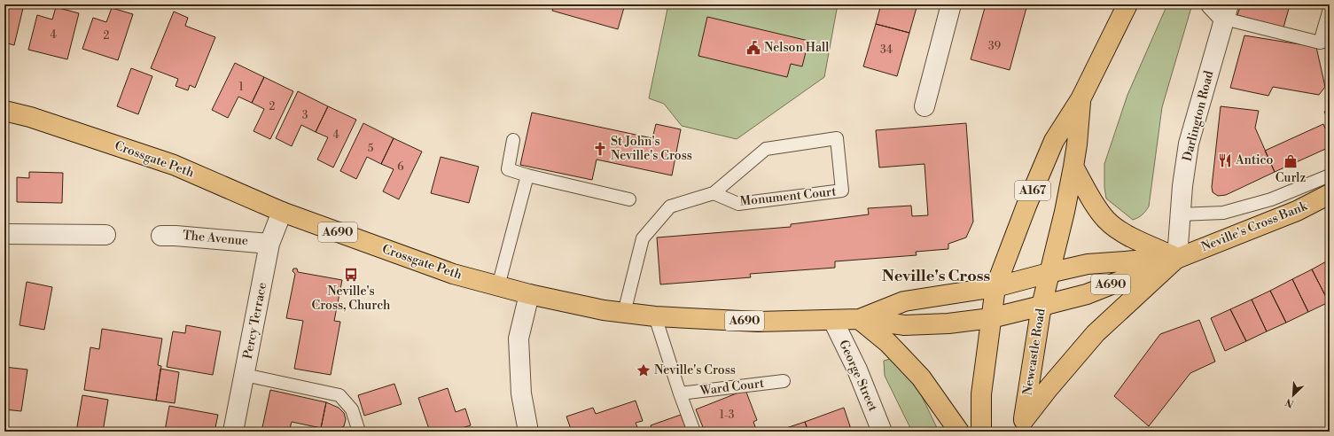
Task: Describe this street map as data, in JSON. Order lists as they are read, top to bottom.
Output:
{
  "streets": {
    "main road": [
      "Crossgate Peth",
      "A167",
      "Neville's Cross Bank",
      "A690",
      "Newcastle Road"
    ],
    "street": [
      "Darlington Road",
      "The Avenue",
      "Percy Terrace",
      "George Street"
    ],
    "lane": ["Monument Court", "Ward Court"]
  },
  "crossings": [
    ["Darlington Road", "Neville's Cross Bank"],
    ["Crossgate Peth", "Monument Court"],
    ["Crossgate Peth", "A690"],
    ["Crossgate Peth", "Percy Terrace"],
    ["Crossgate Peth", "George Street"],
    ["A167", "Neville's Cross Bank"],
    ["A167", "A690"],
    ["A167", "Newcastle Road"],
    ["Neville's Cross Bank", "A690"],
    ["Neville's Cross Bank", "Newcastle Road"],
    ["A690", "Newcastle Road"],
    ["A690", "George Street"],
    ["The Avenue", "Percy Terrace"]
  ],
  "districts": ["Neville's Cross"],
  "places": {
    "public building": ["Nelson Hall"],
    "church": ["St John's Neville's Cross"],
    "restaurant": ["Antico"],
    "shop": ["Curlz"],
    "bus stop": ["Neville's Cross, Church"],
    "place": ["Neville's Cross"]
  },
  "house_numbers": [
    "4",
    "2",
    "39",
    "34",
    "1",
    "2",
    "3",
    "4",
    "5",
    "6",
    "1-3"
  ],
  "north": "bottom left"
}
